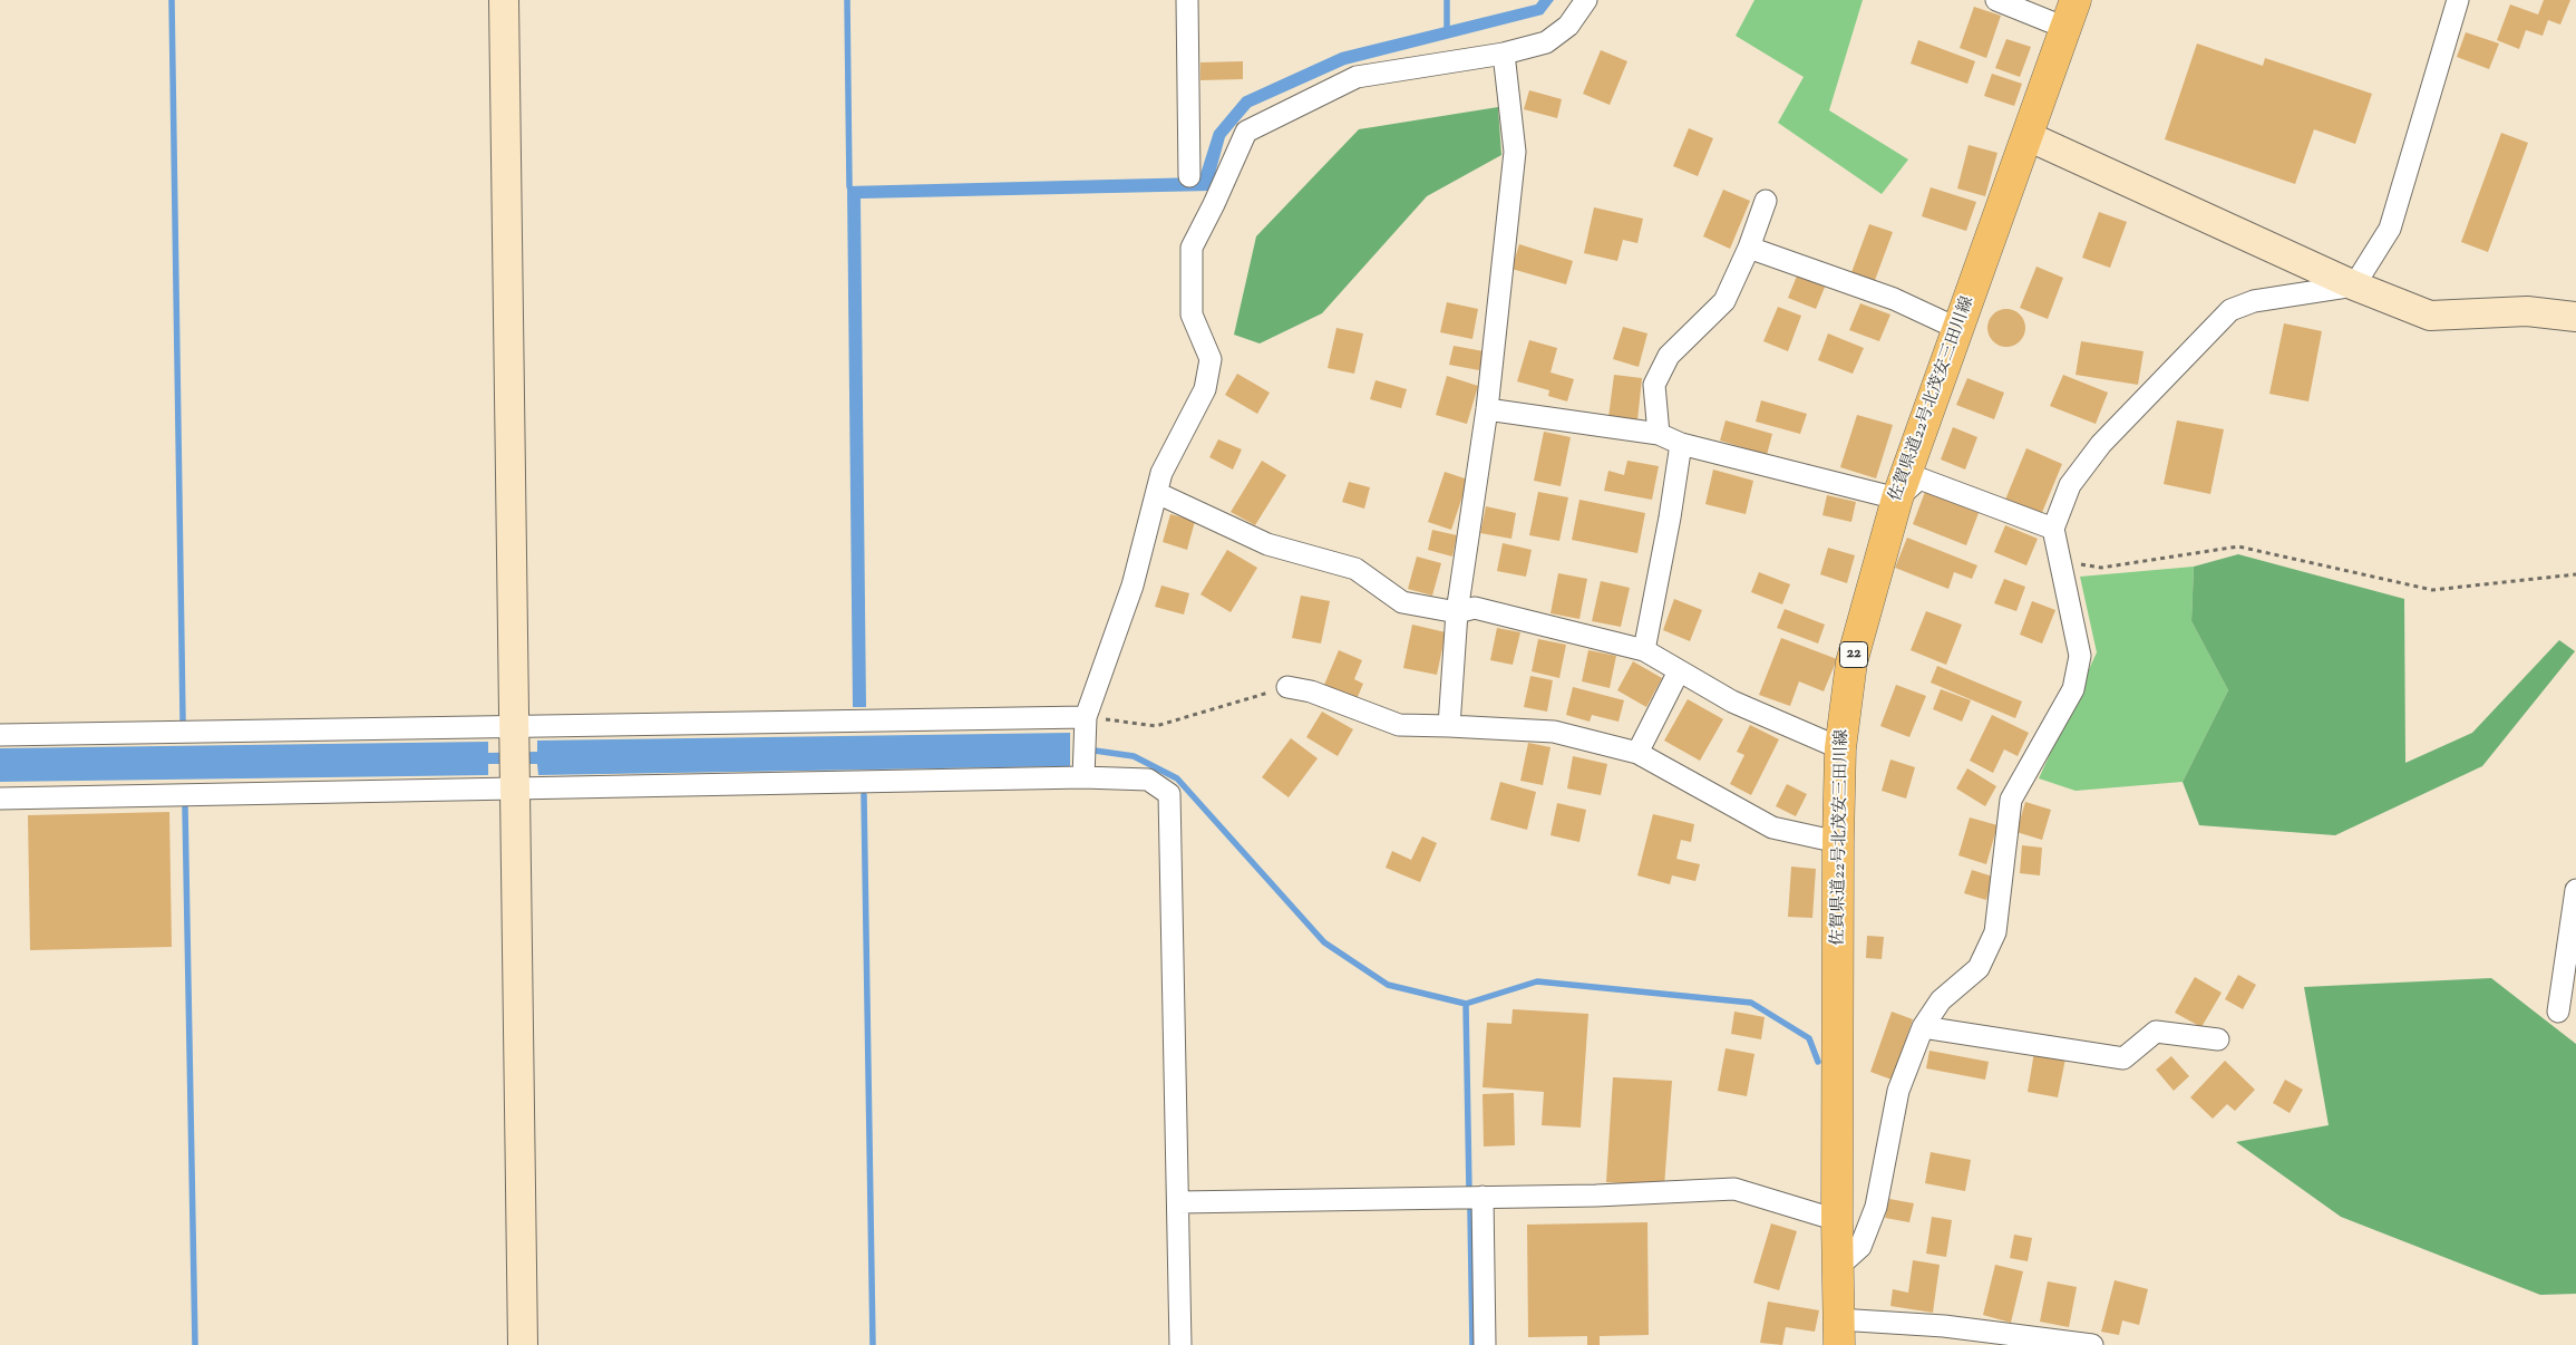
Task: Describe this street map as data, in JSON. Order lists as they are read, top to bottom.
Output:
{
  "streets": {
    "main road": ["佐賀県道22号北茂安三田川線", "22"]
  }
}
